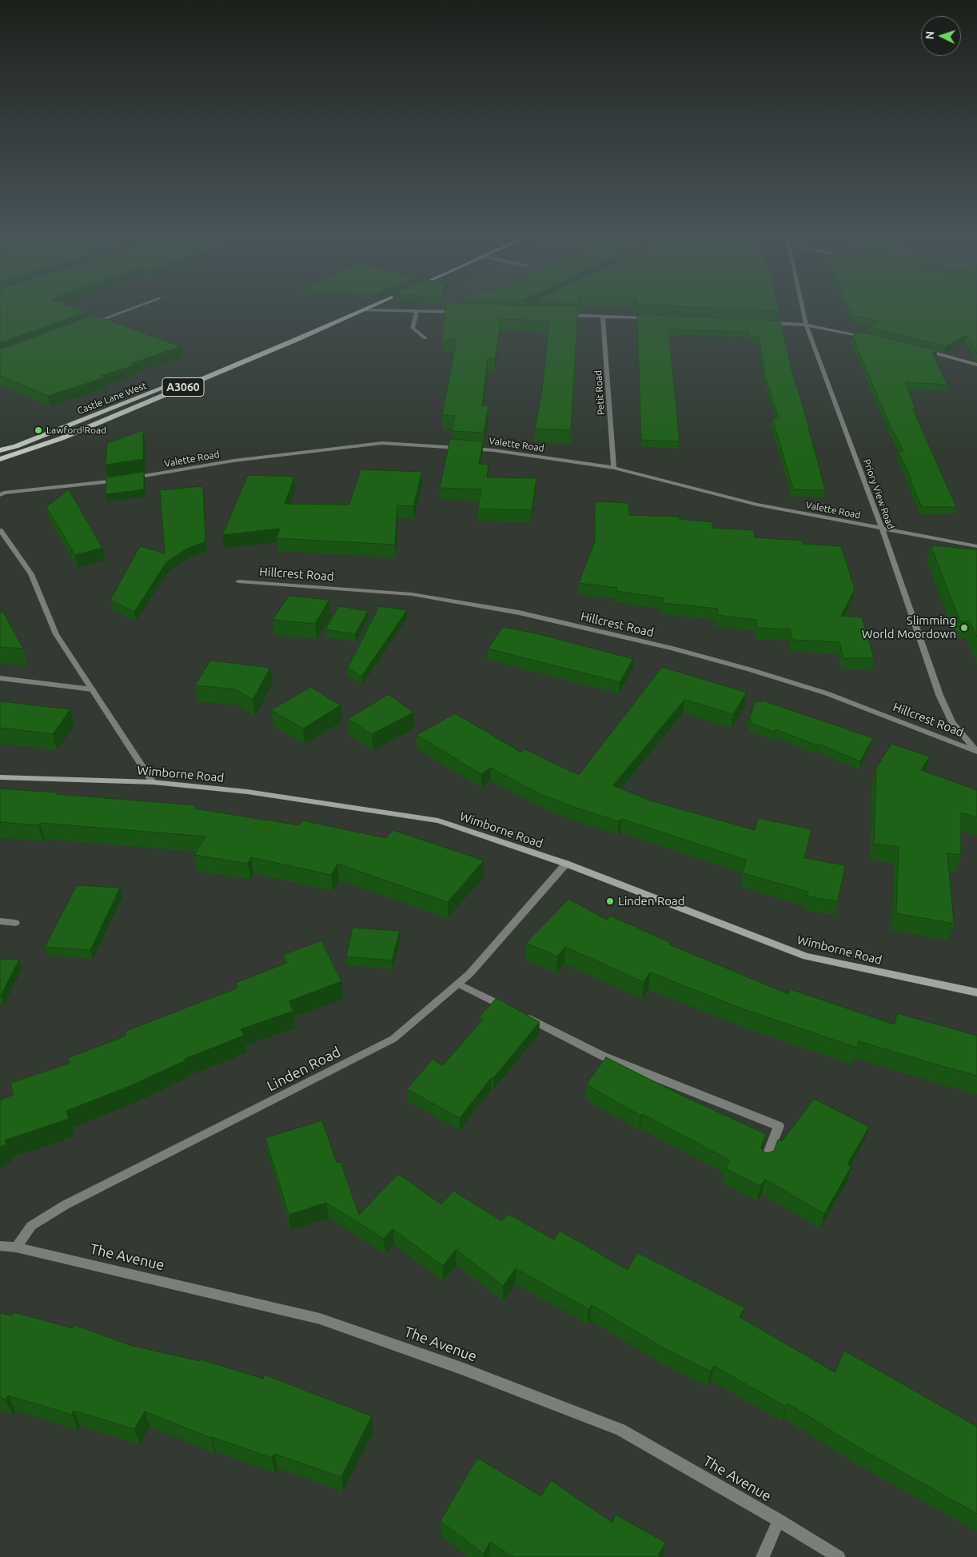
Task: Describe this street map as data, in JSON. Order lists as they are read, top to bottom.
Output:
{
  "streets": {
    "main road": ["A3060", "Castle Lane West"],
    "street": [
      "Petit Road",
      "Valette Road",
      "Priory View Road",
      "Hillcrest Road",
      "Wimborne Road",
      "Linden Road",
      "The Avenue"
    ]
  },
  "crossings": [
    ["Petit Road", "Valette Road"],
    ["Valette Road", "Priory View Road"],
    ["Priory View Road", "Hillcrest Road"],
    ["Wimborne Road", "Linden Road"],
    ["Linden Road", "The Avenue"]
  ],
  "places": ["Lawford Road", "Slimming World Moordown", "Linden Road"],
  "north": "left"
}
